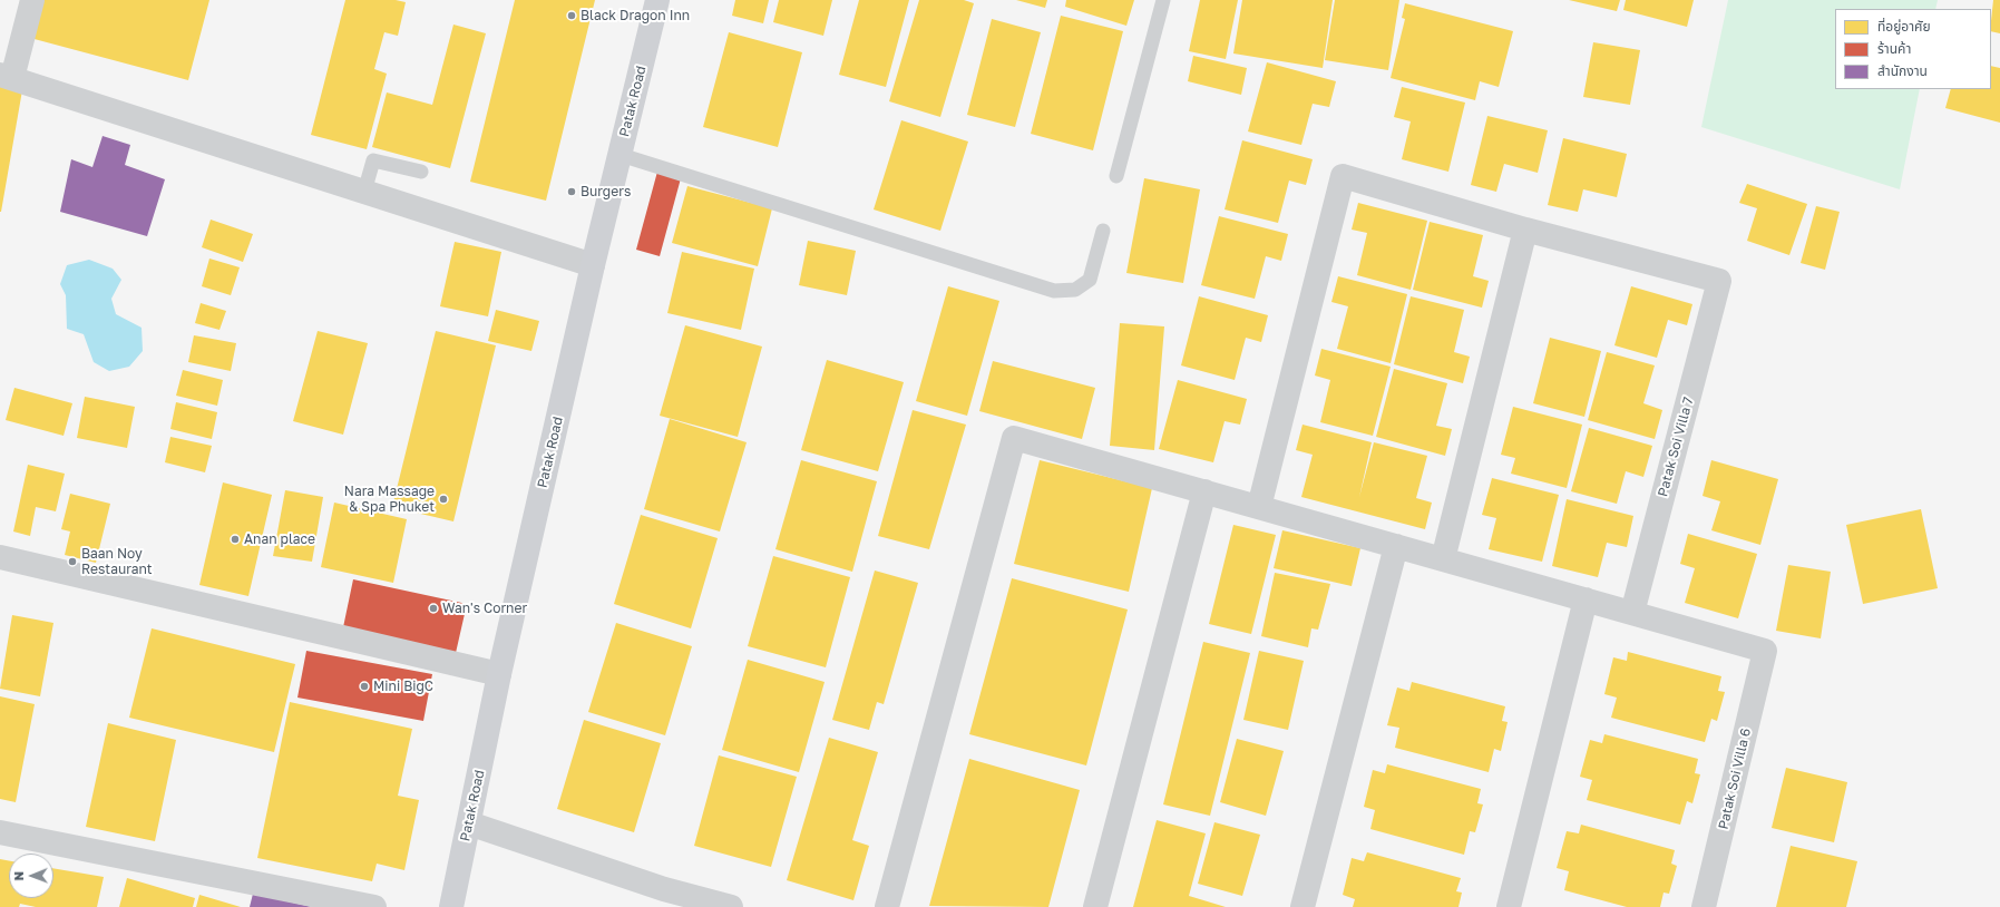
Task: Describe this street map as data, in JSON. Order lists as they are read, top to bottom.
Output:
{
  "streets": {
    "main road": ["Patak Road"],
    "street": ["Patak Soi Villa 7", "Patak Soi Villa 6"]
  },
  "crossings": [
    ["Patak Soi Villa 7", "Patak Soi Villa 6"]
  ],
  "places": [
    "Black Dragon Inn",
    "Burgers",
    "Nara Massage & Spa Phuket",
    "Anan place",
    "Baan Noy Restaurant",
    "Wan's Corner",
    "Mini BigC"
  ],
  "legend": ["ที่อยู่อาศัย", "ร้านค้า", "สำนักงาน"],
  "north": "left"
}
